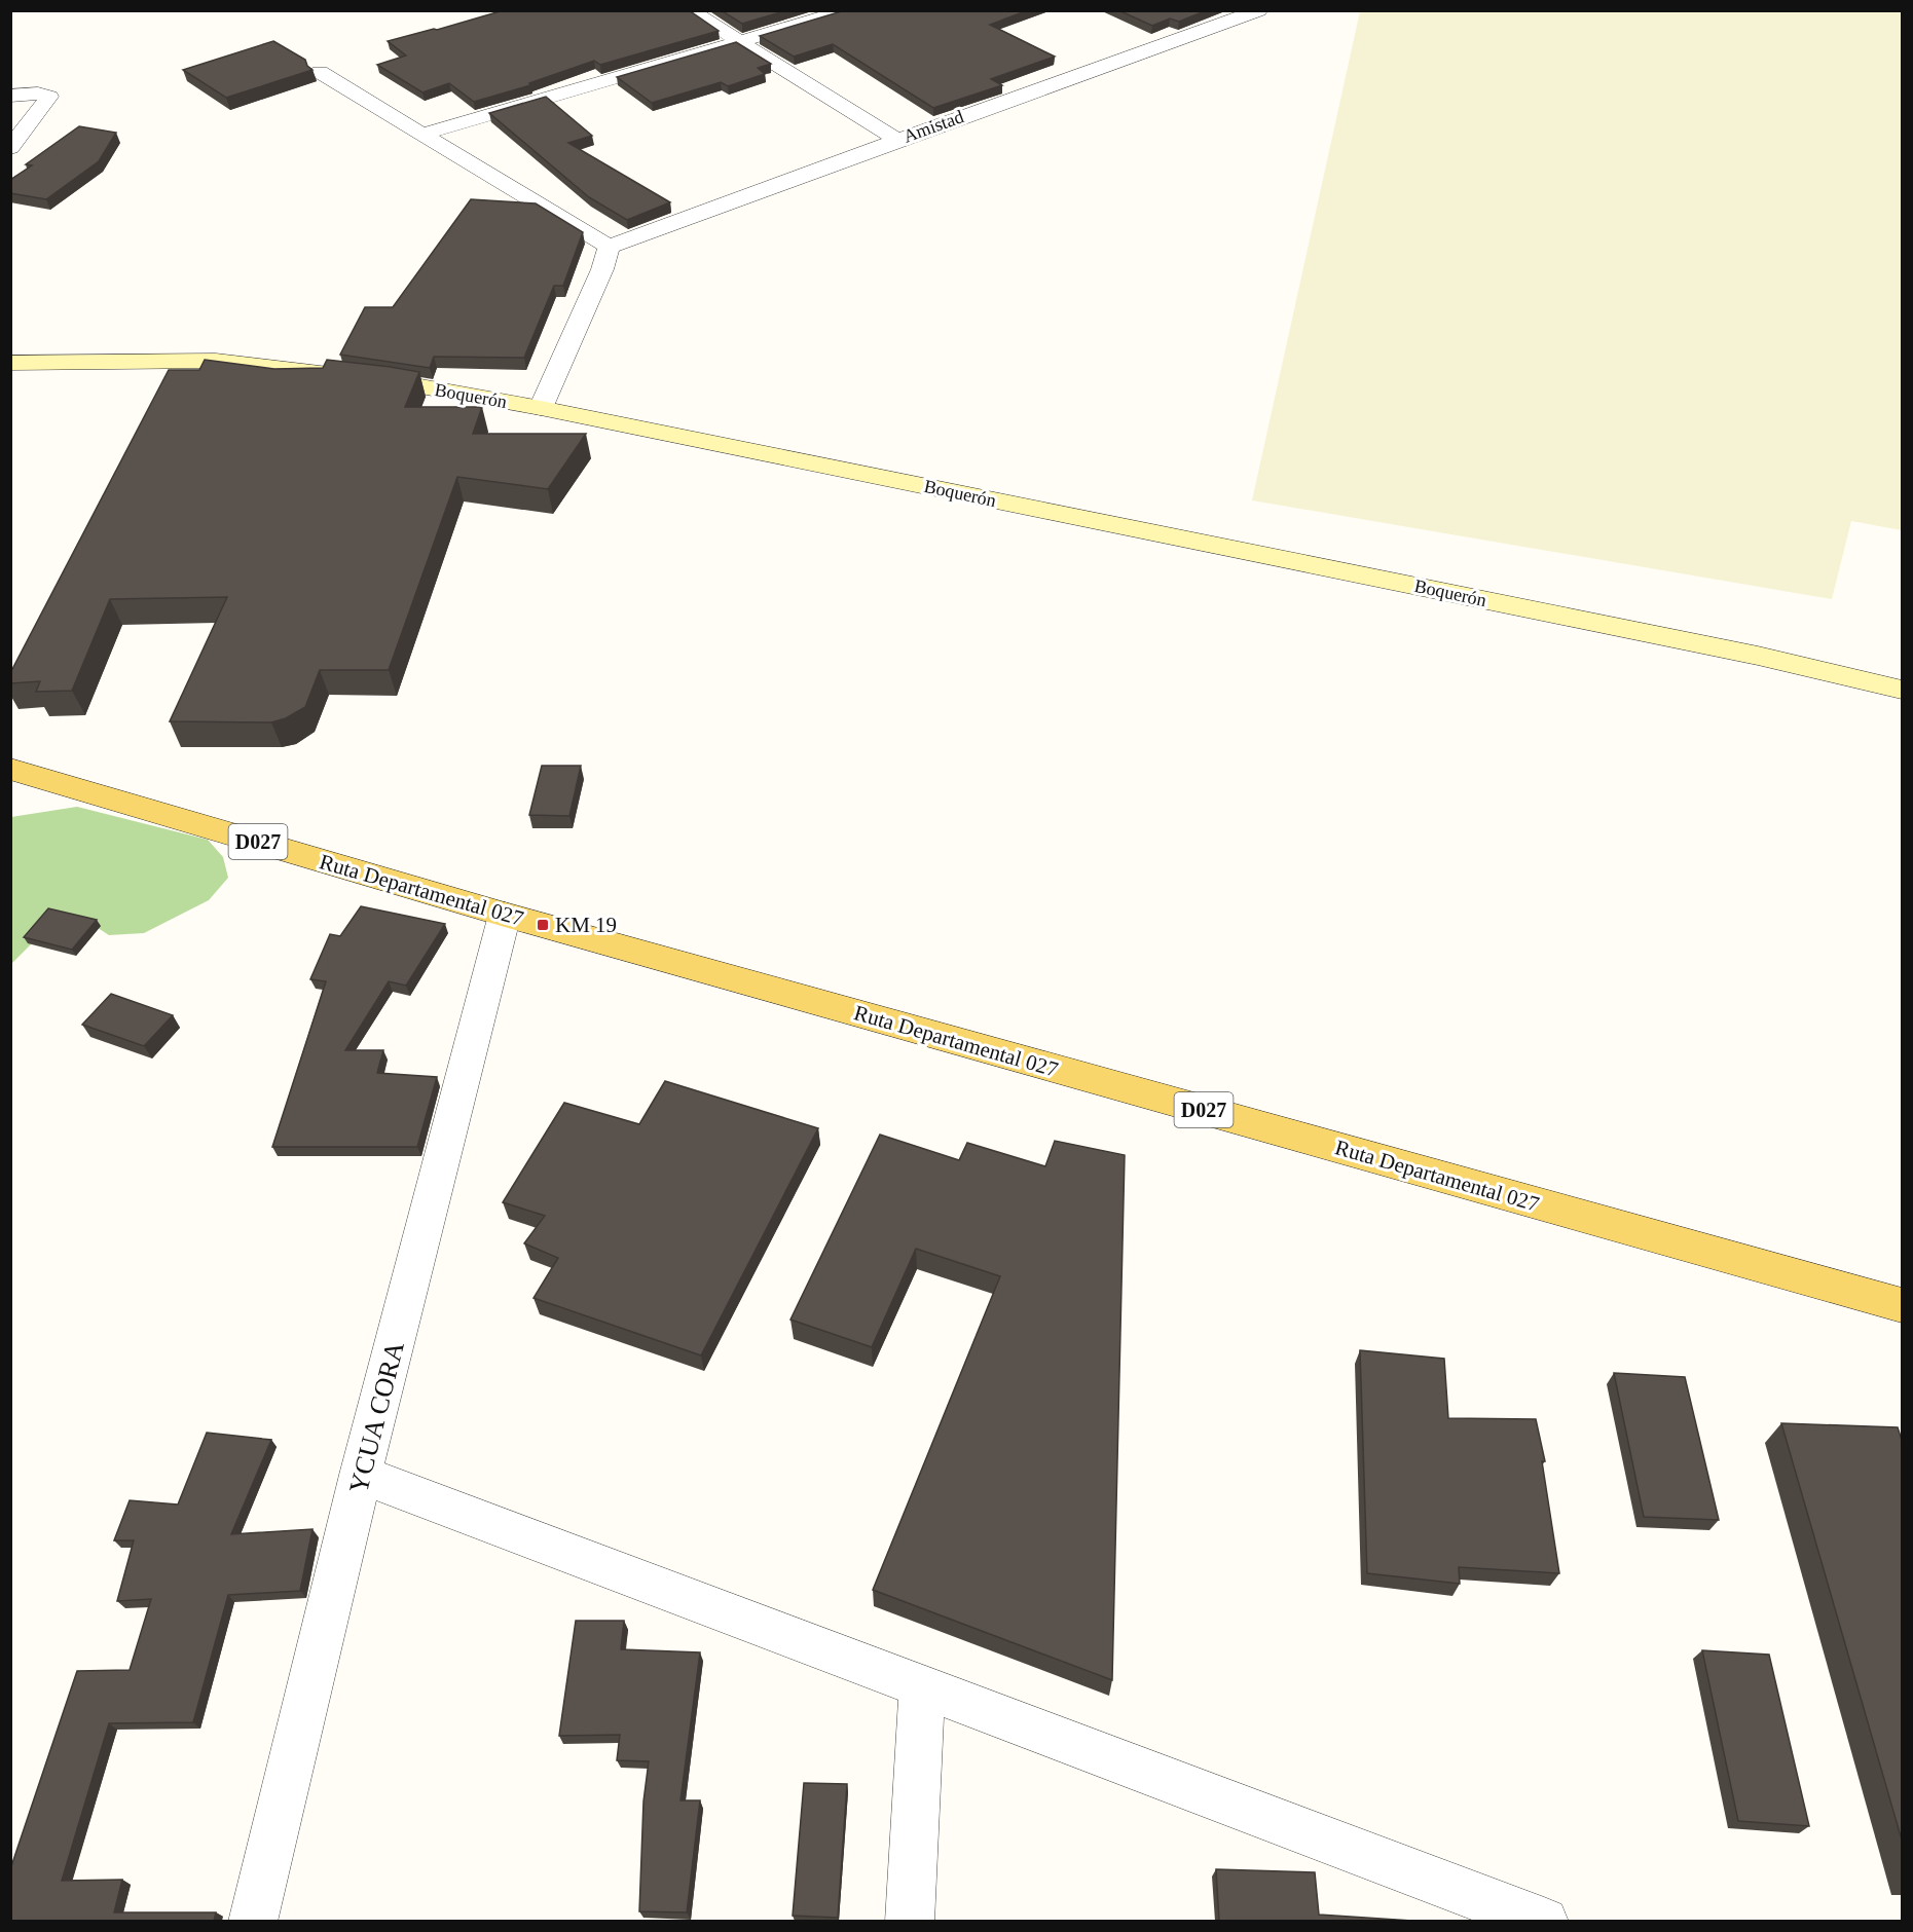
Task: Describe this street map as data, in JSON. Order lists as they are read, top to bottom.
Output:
{
  "streets": {
    "main road": ["D027", "Ruta Departamental 027"],
    "street": ["Amistad", "Boquerón", "YCUA CORA"]
  },
  "crossings": [
    ["Ruta Departamental 027", "YCUA CORA"]
  ],
  "places": {
    "transit": ["KM 19"]
  }
}
